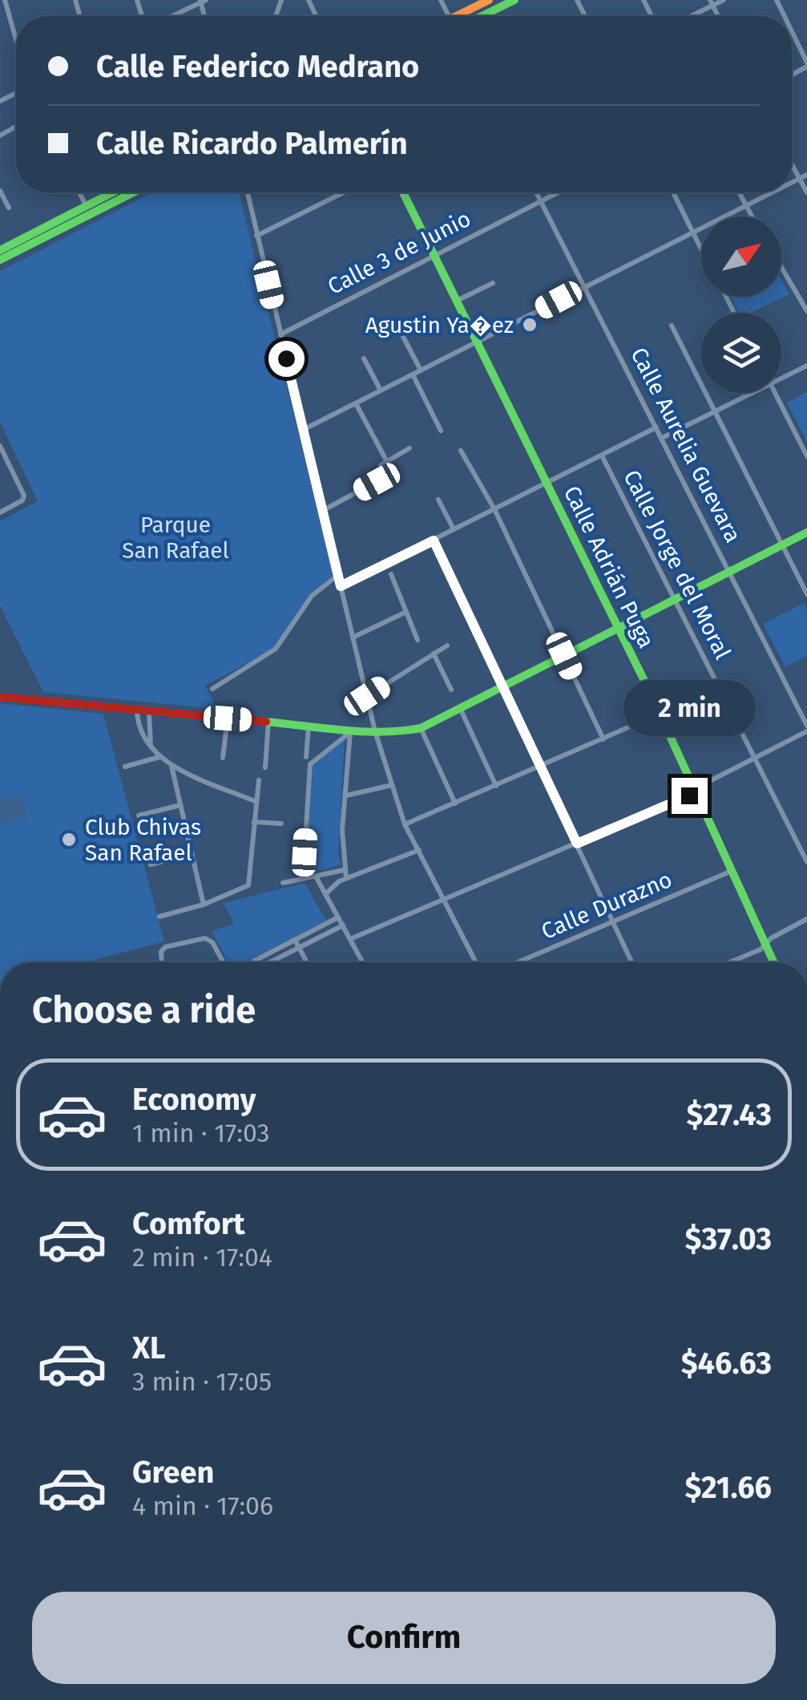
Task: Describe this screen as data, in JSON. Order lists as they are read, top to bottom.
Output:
{
  "streets": {
    "street": [
      "Calle 3 de Junio",
      "Calle Aurelia Guevara",
      "Calle Jorge del Moral",
      "Calle Adrián Puga",
      "Calle Durazno"
    ]
  },
  "crossings": [
    ["Calle 3 de Junio", "Calle Aurelia Guevara"],
    ["Calle 3 de Junio", "Calle Adrián Puga"],
    ["Calle Adrián Puga", "Calle Durazno"]
  ],
  "parks": ["Parque San Rafael"],
  "places": ["Agustin Ya�ez", "Club Chivas San Rafael"],
  "north": "top right",
  "page": {
    "banner": ["Calle Federico Medrano", "Calle Ricardo Palmerín"],
    "bubble": "2 min",
    "heading": "Choose a ride",
    "list": [
      {
        "name": "Economy",
        "note": "1 min · 17:03",
        "value": "$27.43"
      },
      {
        "name": "Comfort",
        "note": "2 min · 17:04",
        "value": "$37.03"
      },
      {
        "name": "XL",
        "note": "3 min · 17:05",
        "value": "$46.63"
      },
      {
        "name": "Green",
        "note": "4 min · 17:06",
        "value": "$21.66"
      }
    ],
    "buttons": "Confirm"
  }
}
